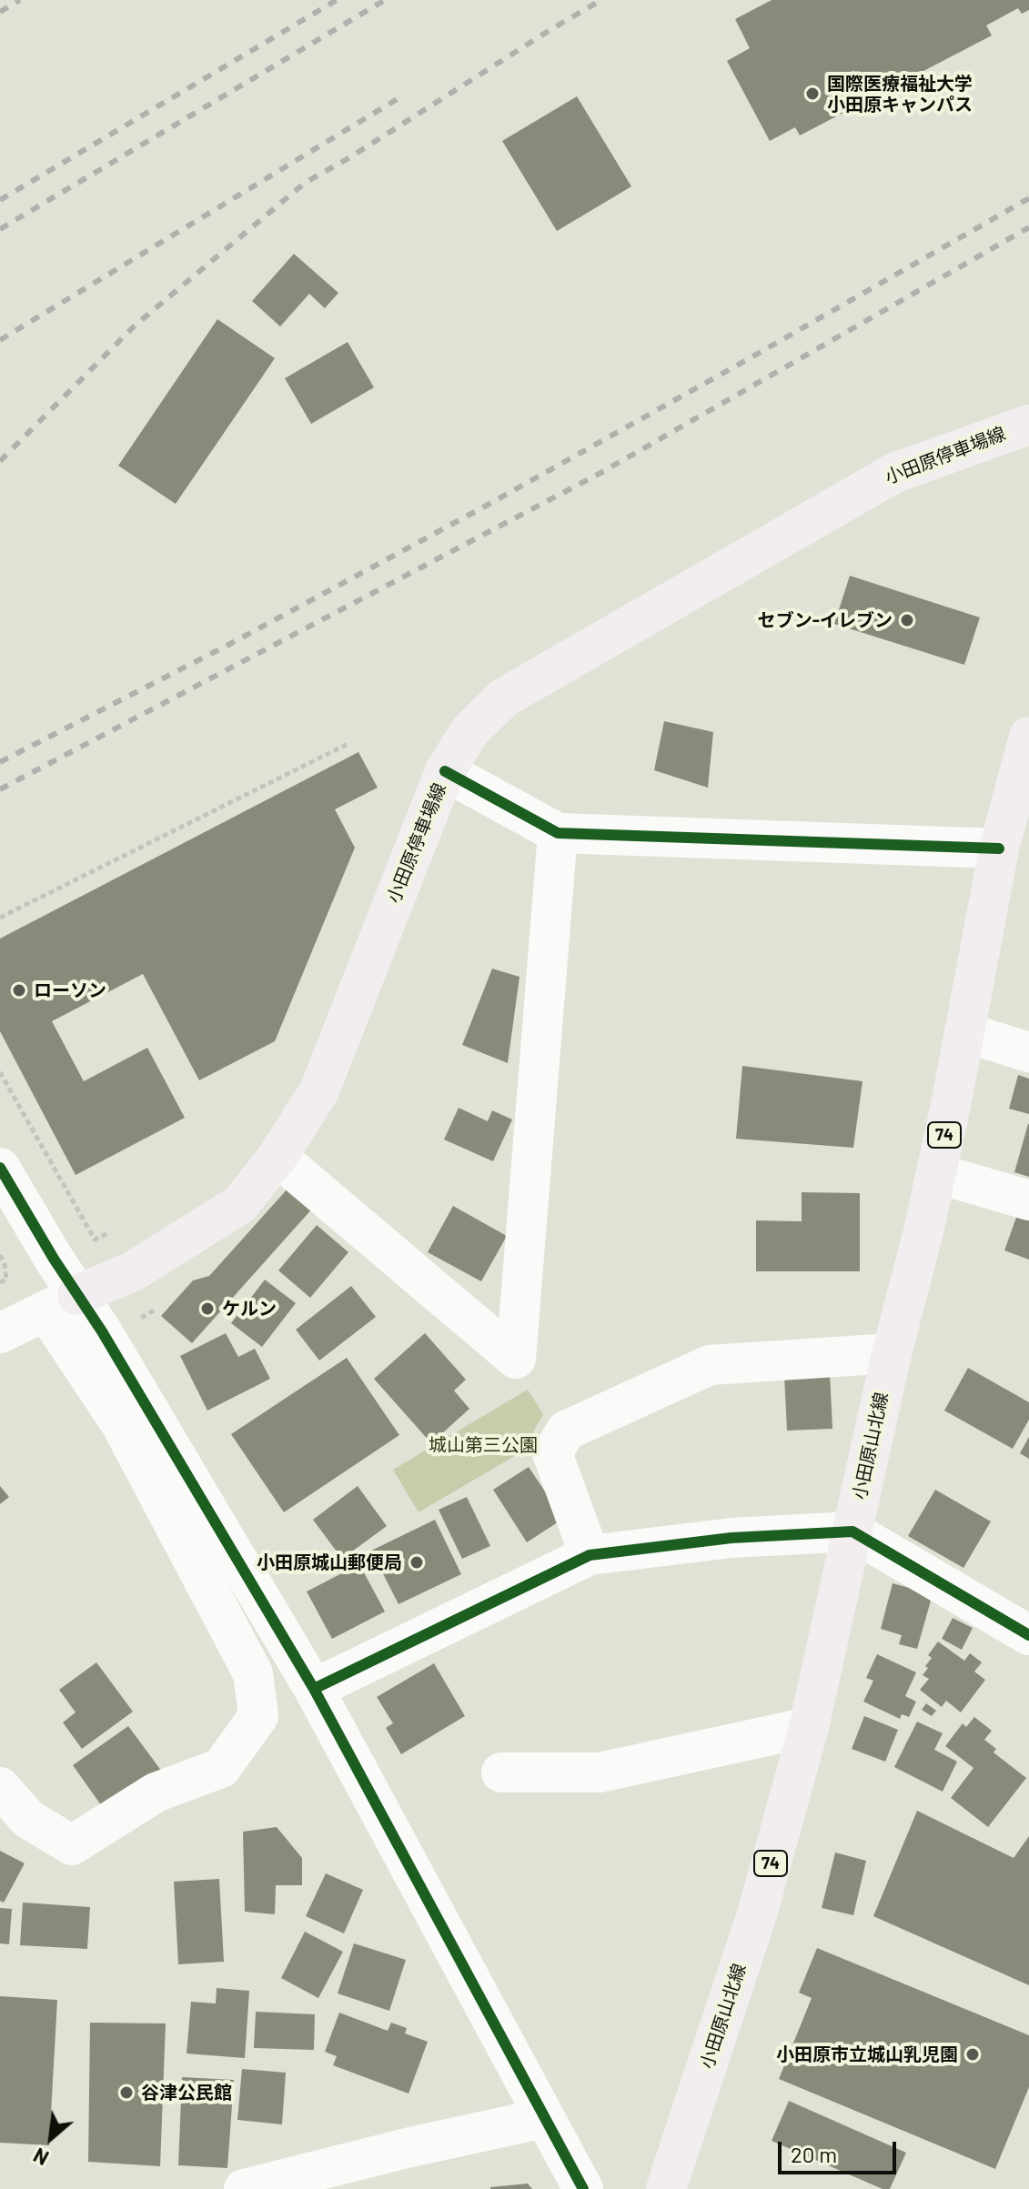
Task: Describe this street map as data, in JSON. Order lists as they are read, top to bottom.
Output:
{
  "streets": {
    "main road": ["小田原停車場線", "74", "小田原山北線"]
  },
  "parks": ["城山第三公園"],
  "places": [
    "国際医療福祉大学 小田原キャンパス",
    "セブン-イレブン",
    "ローソン",
    "ケルン",
    "小田原城山郵便局",
    "小田原市立城山乳児園",
    "谷津公民館"
  ],
  "scale_bar": "20 m",
  "north": "bottom left"
}
